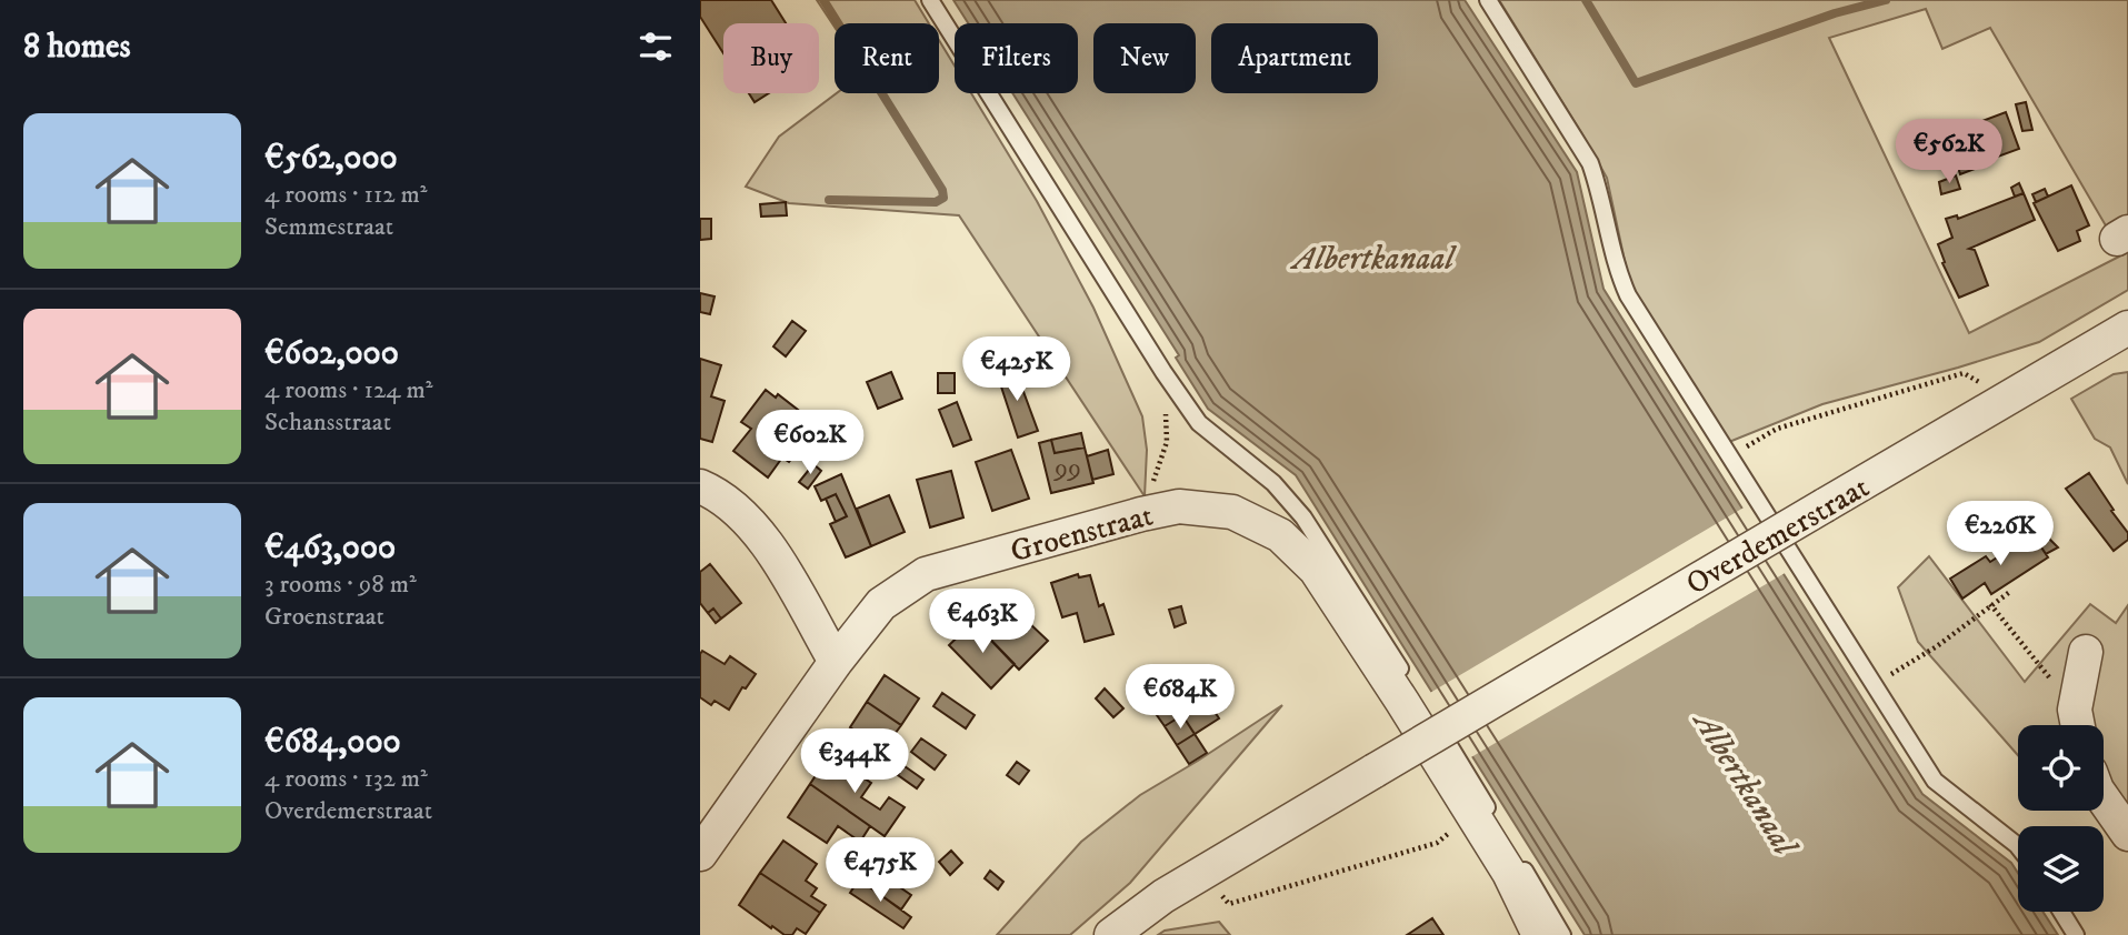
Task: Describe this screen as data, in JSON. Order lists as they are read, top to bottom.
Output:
{
  "streets": {
    "street": ["Groenstraat", "Overdemerstraat"]
  },
  "water": ["Albertkanaal"],
  "house_numbers": ["99"],
  "page": {
    "heading": "8 homes",
    "chip": [
      "Buy",
      "Rent",
      "Filters",
      "New",
      "Apartment"
    ],
    "list": [
      {
        "name": "€562,000",
        "note": "4 rooms · 112 m² · Semmestraat"
      },
      {
        "name": "€602,000",
        "note": "4 rooms · 124 m² · Schansstraat"
      },
      {
        "name": "€463,000",
        "note": "3 rooms · 98 m² · Groenstraat"
      },
      {
        "name": "€684,000",
        "note": "4 rooms · 132 m² · Overdemerstraat"
      }
    ],
    "price": [
      "€562K",
      "€425K",
      "€602K",
      "€226K",
      "€463K",
      "€684K",
      "€344K",
      "€475K"
    ]
  }
}
